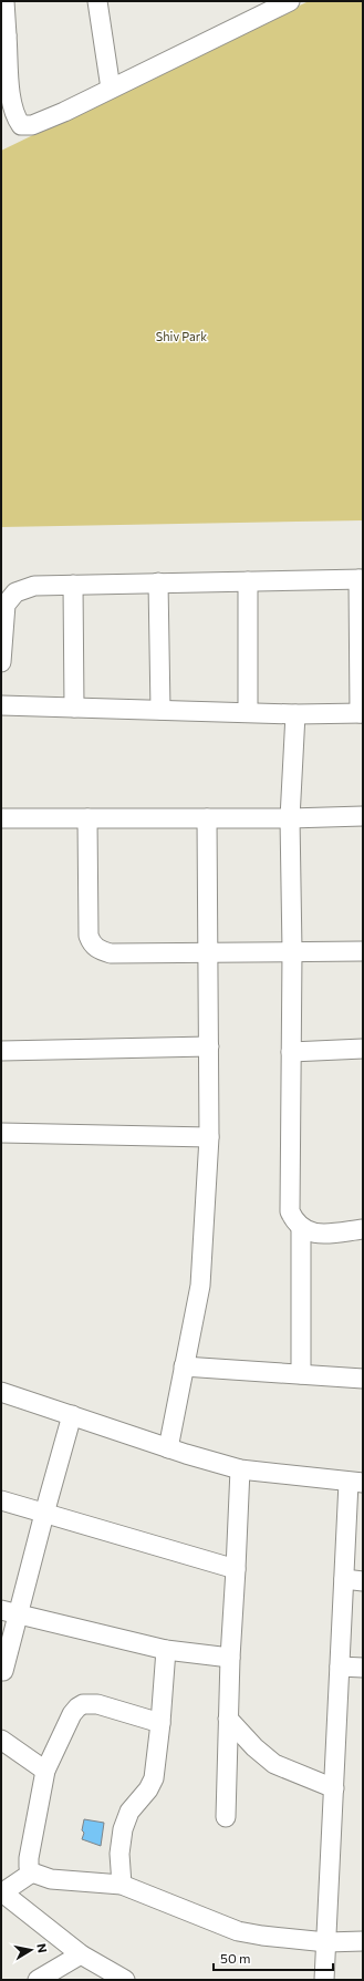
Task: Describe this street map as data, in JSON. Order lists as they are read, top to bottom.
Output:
{
  "parks": ["Shiv Park"],
  "scale_bar": "50 m",
  "north": "right"
}
